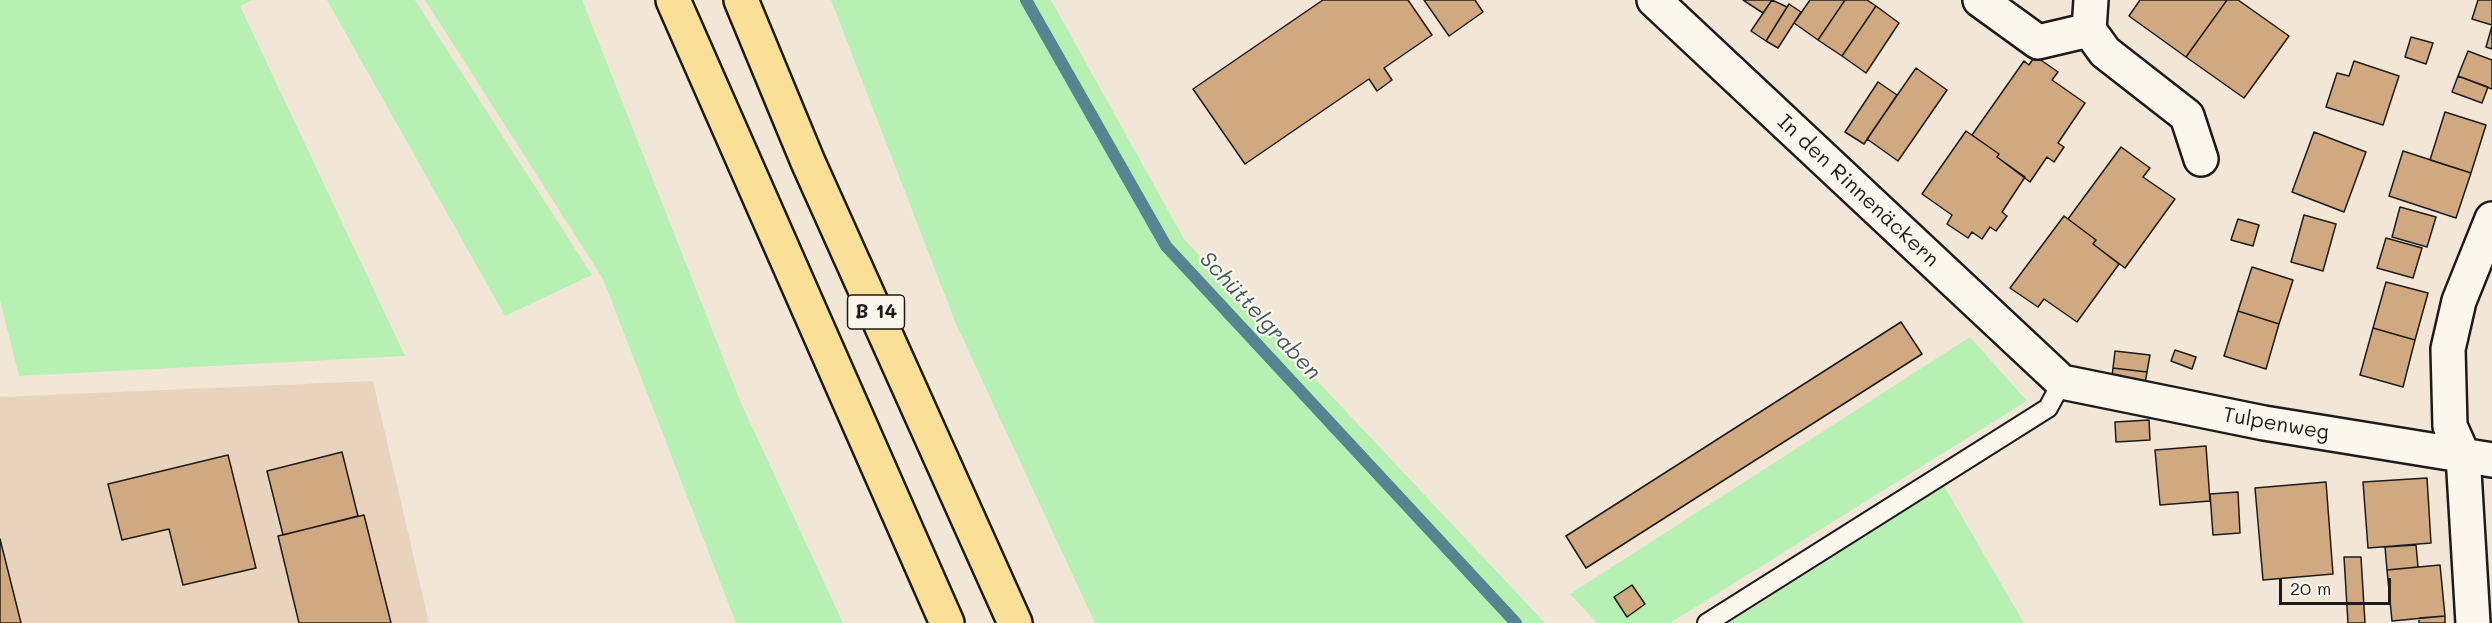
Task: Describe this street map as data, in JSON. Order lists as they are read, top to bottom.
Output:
{
  "streets": {
    "highway": ["B 14"],
    "street": ["In den Rinnenäckern", "Tulpenweg"]
  },
  "crossings": [
    ["In den Rinnenäckern", "Tulpenweg"]
  ],
  "water": ["Schüttelgraben"],
  "scale_bar": "20 m"
}
